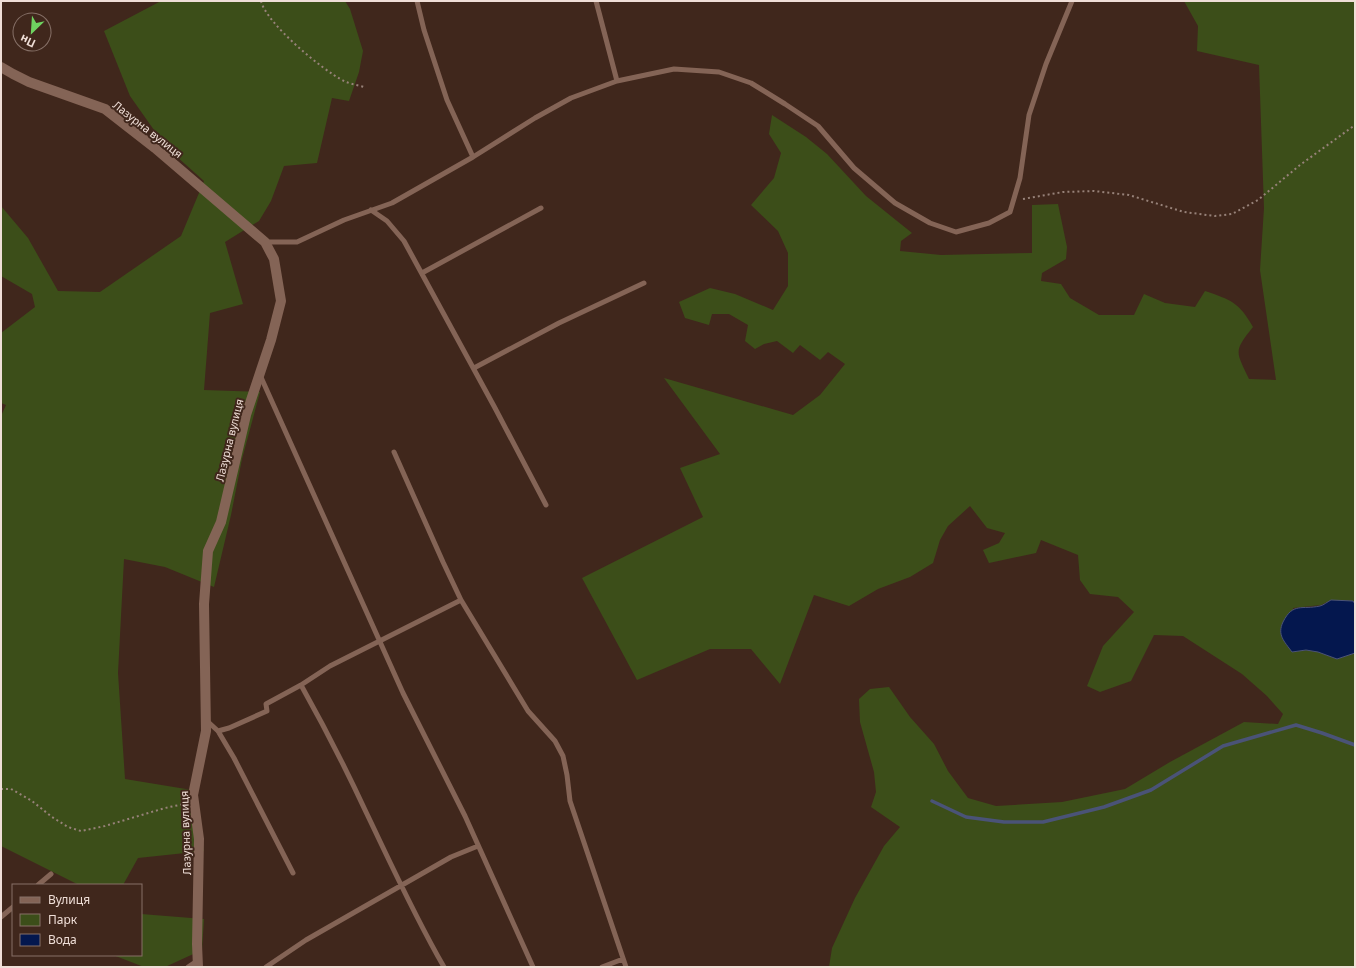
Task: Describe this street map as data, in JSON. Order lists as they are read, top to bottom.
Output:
{
  "streets": {
    "street": ["Лазурна вулиця"]
  },
  "legend": ["Вулиця", "Парк", "Вода"],
  "north": "bottom left"
}
